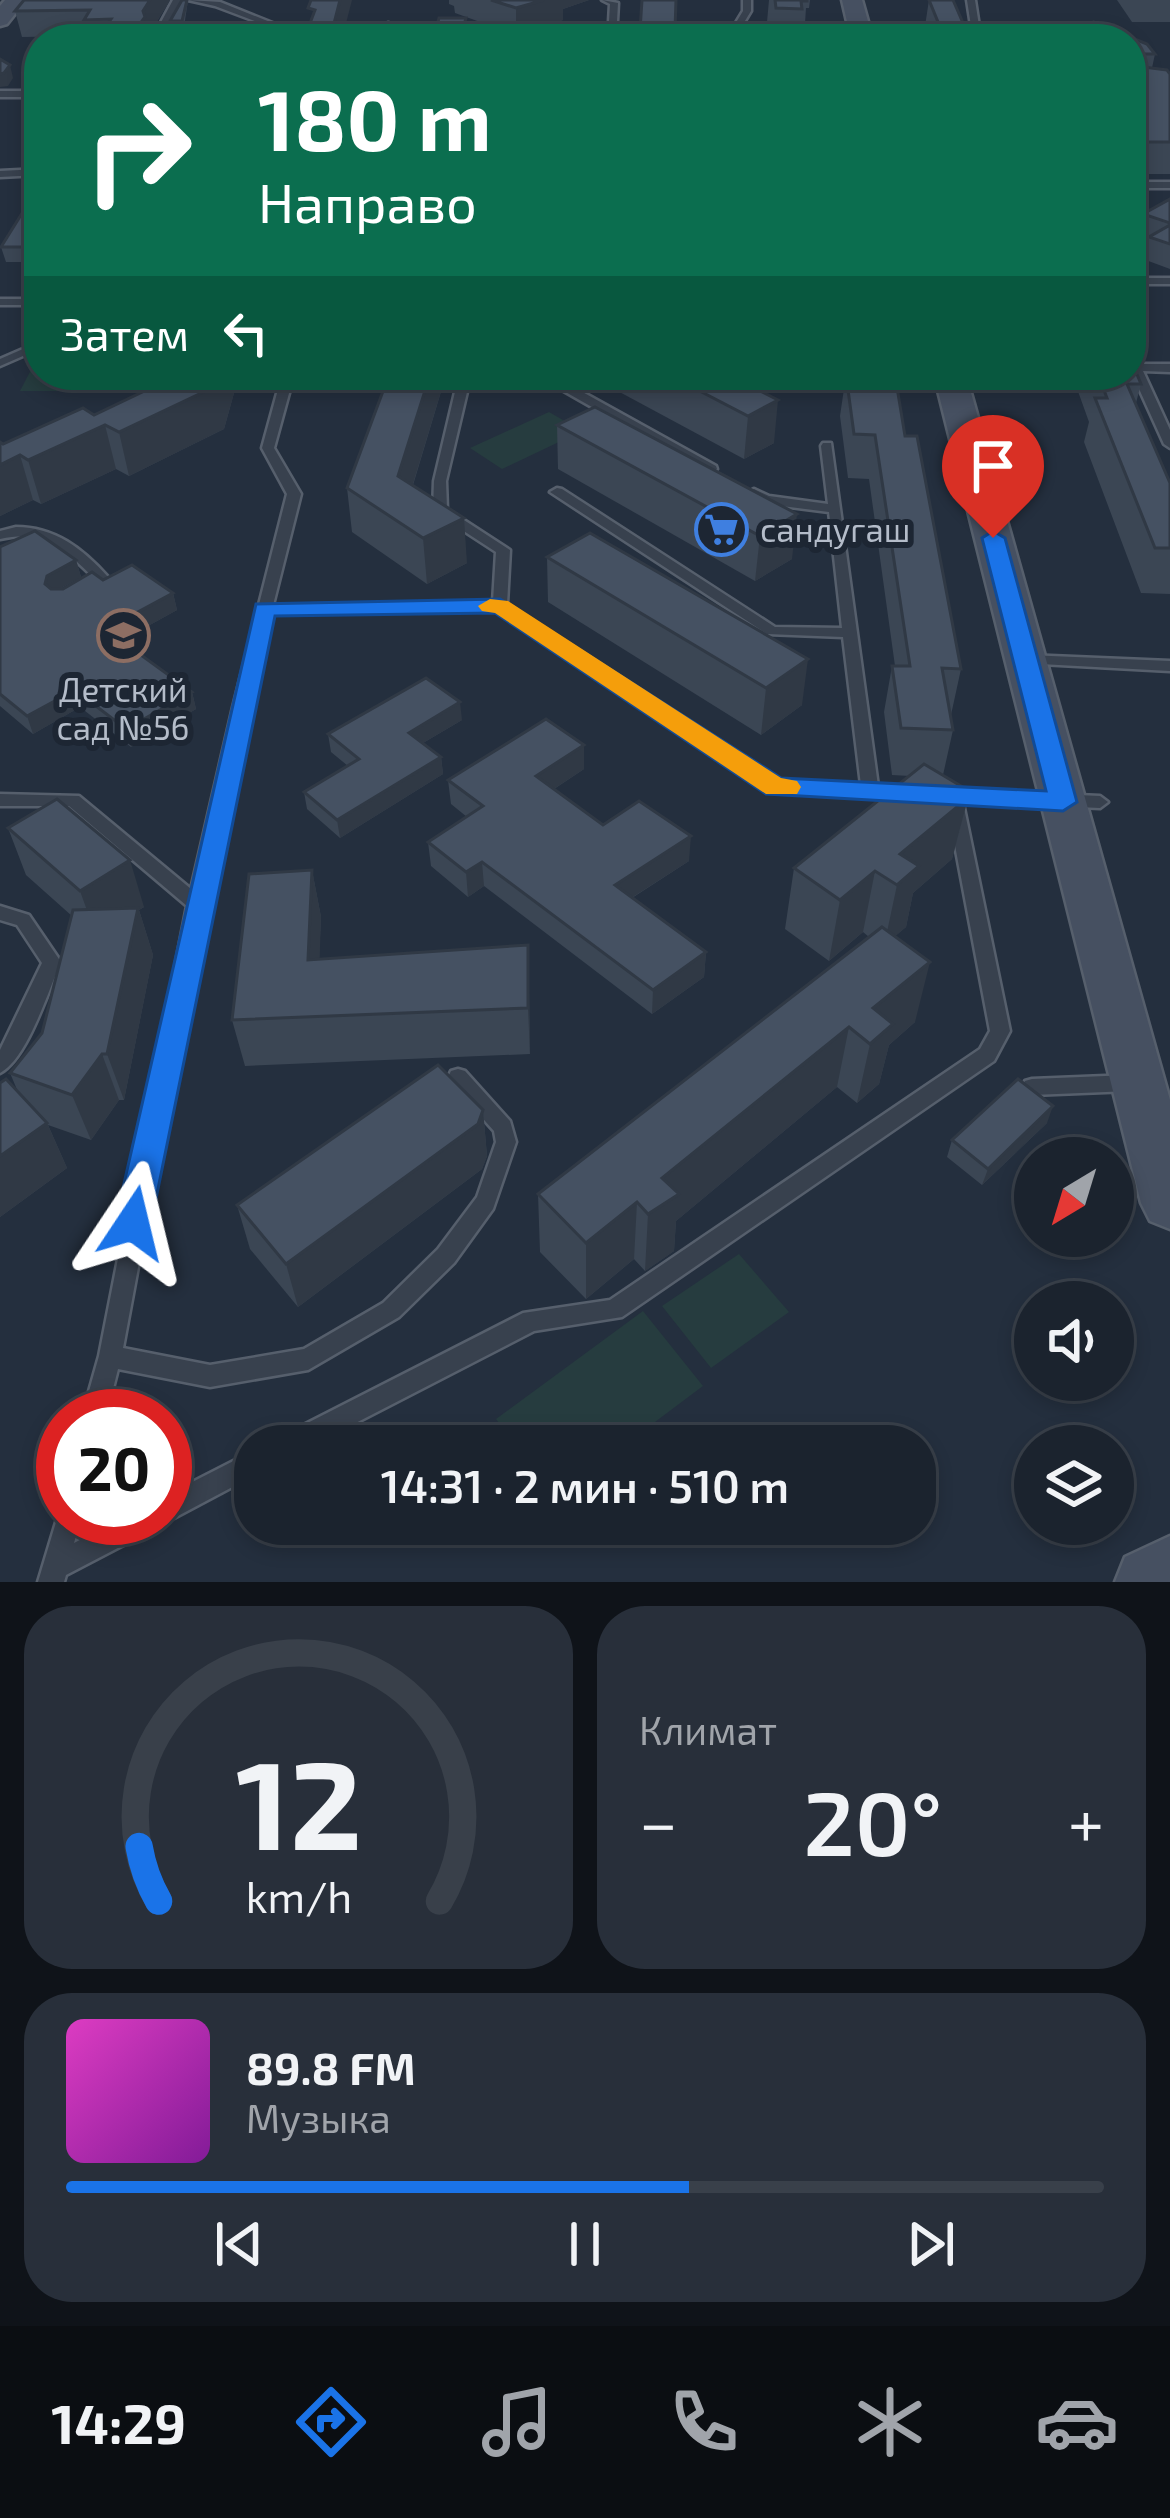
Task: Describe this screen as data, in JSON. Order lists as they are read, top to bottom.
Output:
{
  "places": {
    "supermarket": ["сандугаш"],
    "school or university": ["Детский сад №56"]
  },
  "north": "bottom left",
  "page": {
    "turn": ["180 m", "Направо"],
    "then": "Затем",
    "limit": "20",
    "trip": "14:31 · 2 мин · 510 m",
    "tile": "Климат",
    "heat": ["−", "20°", "+"],
    "song": ["89.8 FM", "Музыка"],
    "tabs": "14:29",
    "gauge": ["12", "km/h"]
  }
}
